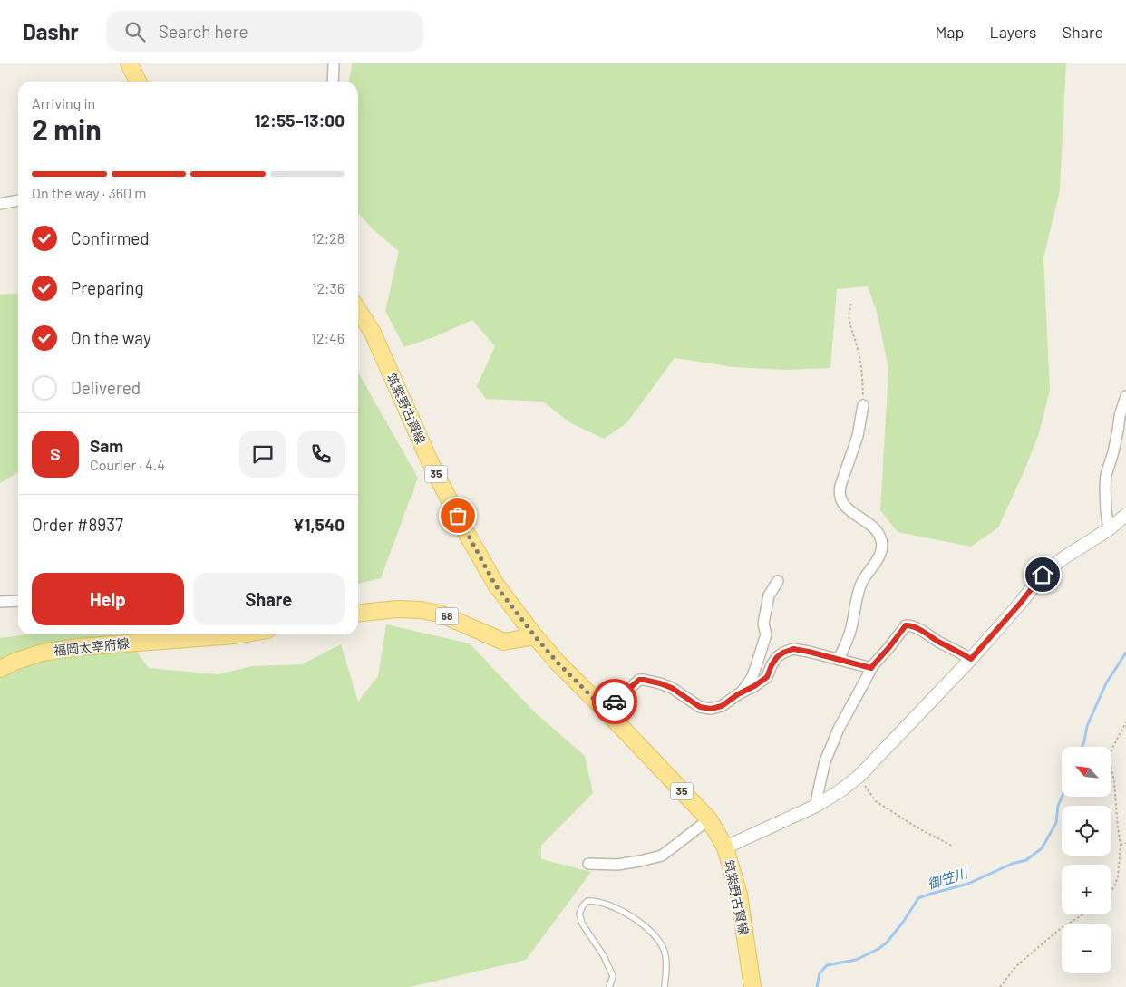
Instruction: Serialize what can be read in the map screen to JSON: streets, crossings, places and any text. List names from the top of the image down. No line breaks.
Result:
{"streets":{"main road":["筑紫野古賀線","35","68","福岡太宰府線"]},"crossings":[["筑紫野古賀線","68"]],"water":["御笠川"],"north":"top left","page":{"header":"Dashr","search":"Search here","nav":["Map","Layers","Share"],"heading":["2 min","Arriving in","12:55–13:00"],"panel":["Sam","Courier · 4.4","Order #8937","¥1,540"],"bar":"On the way · 360 m","list":[["Confirmed","12:28"],["Preparing","12:36"],["On the way","12:46"],"Delivered"],"round":"S","buttons":["Help","Share"],"map_buttons":["+","−"]}}
